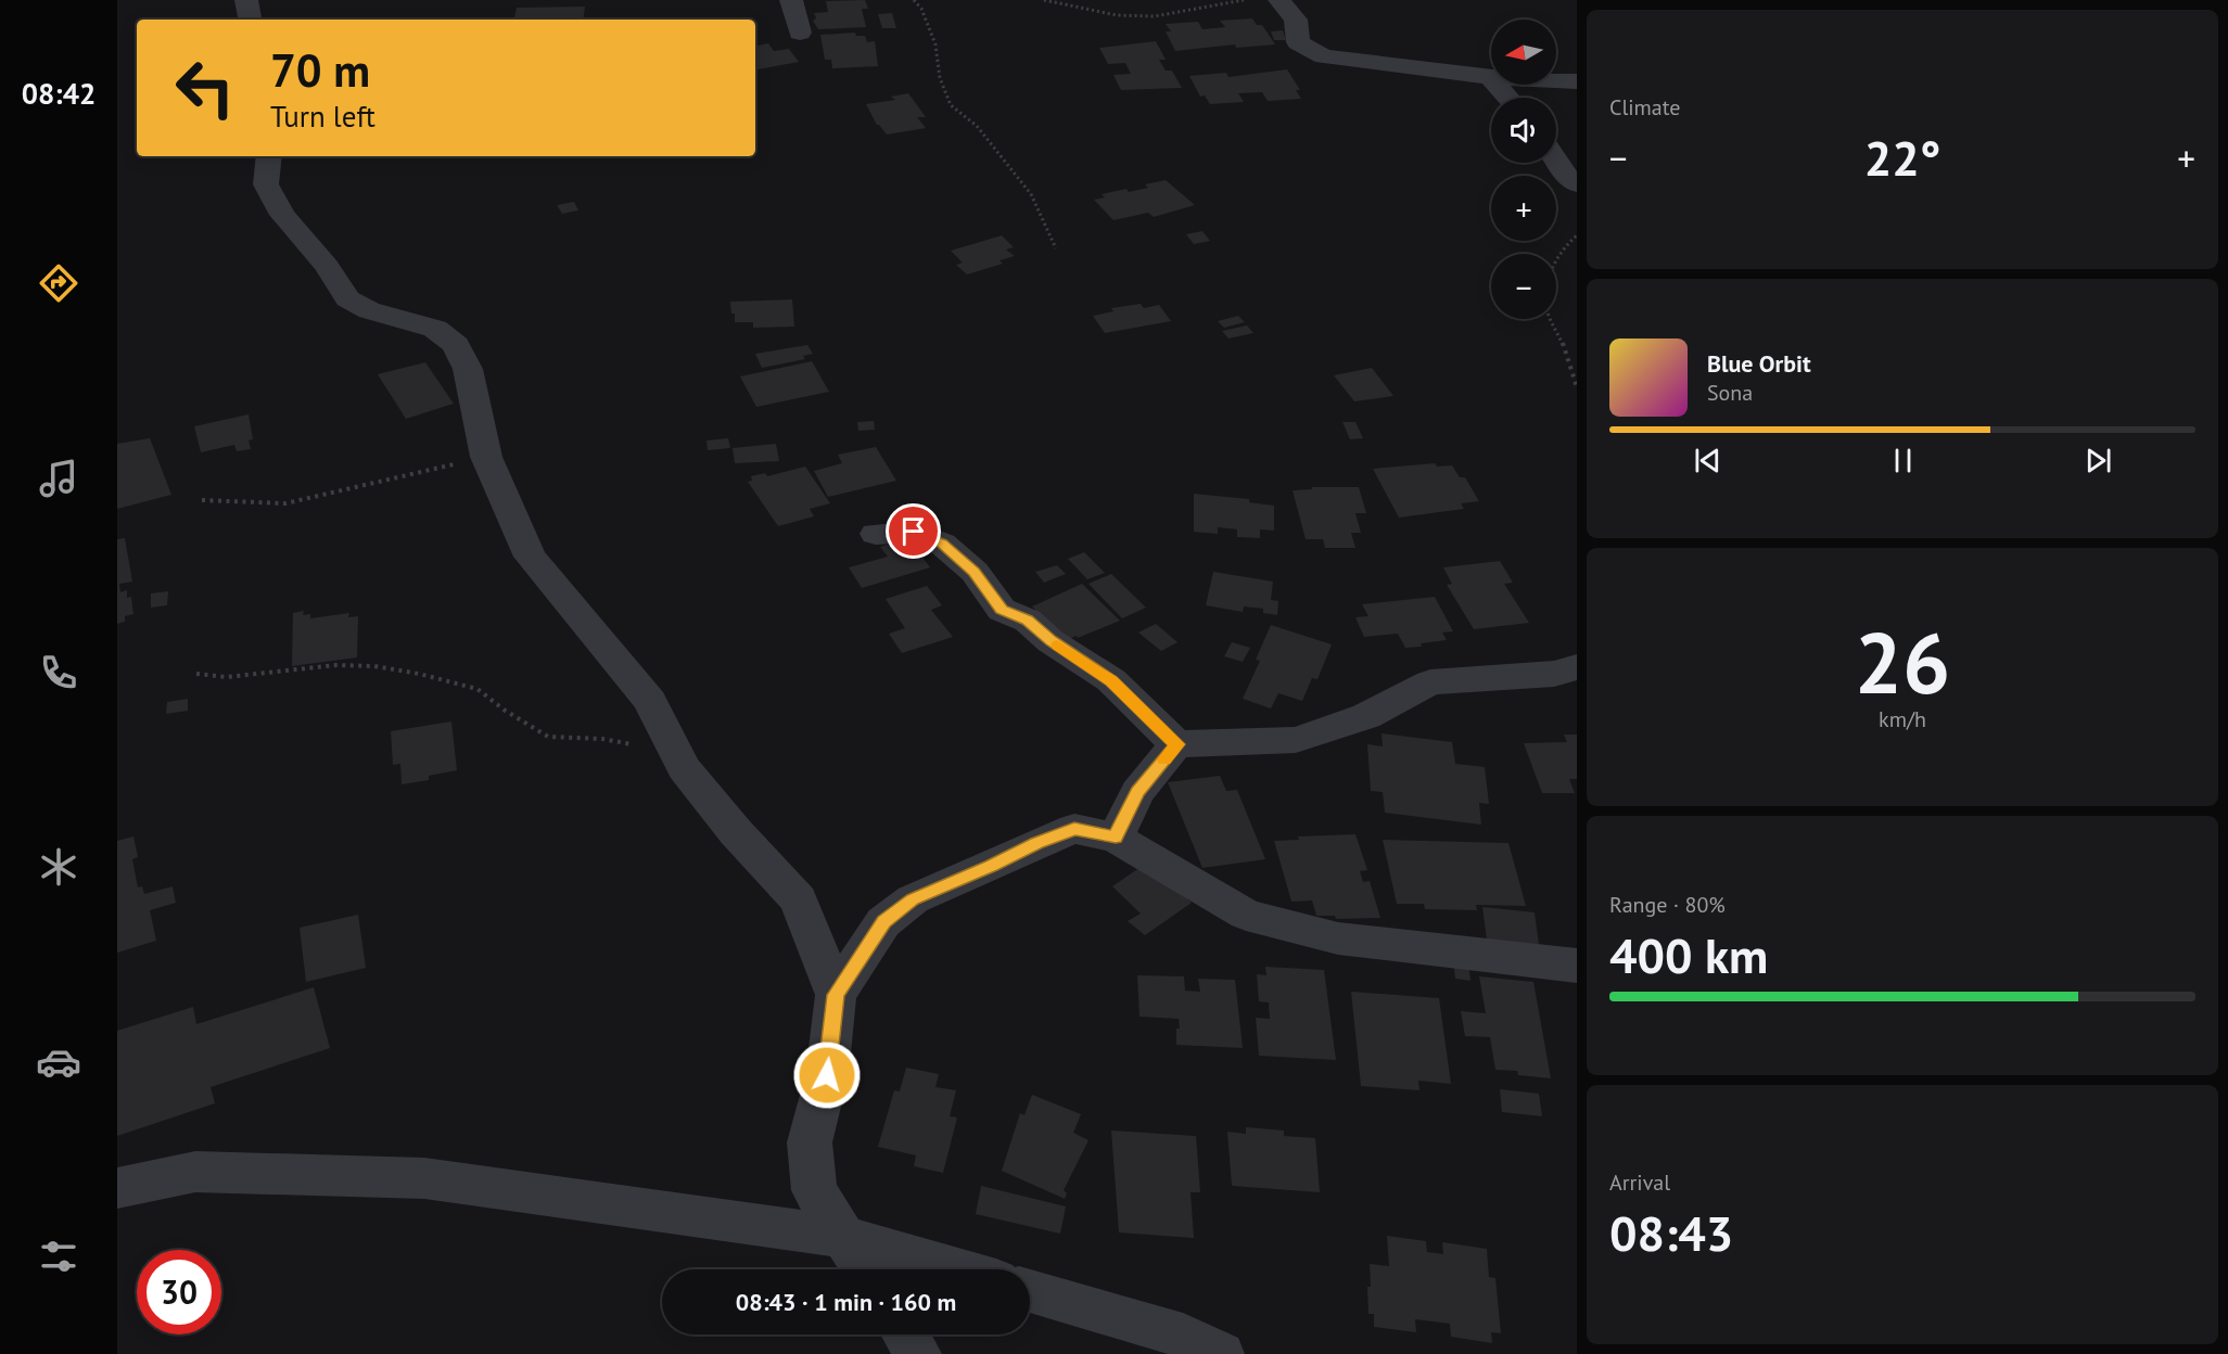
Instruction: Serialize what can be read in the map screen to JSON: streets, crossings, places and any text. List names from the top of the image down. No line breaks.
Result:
{"north":"left","page":{"tabs":"08:42","tile":["Climate",["26","km/h"],["Range · 80%","400 km"],["Arrival","08:43"]],"map_buttons":["+","−"],"turn":["70 m","Turn left"],"heat":["−","22°","+"],"song":["Blue Orbit","Sona"],"limit":"30","trip":"08:43 · 1 min · 160 m"}}
